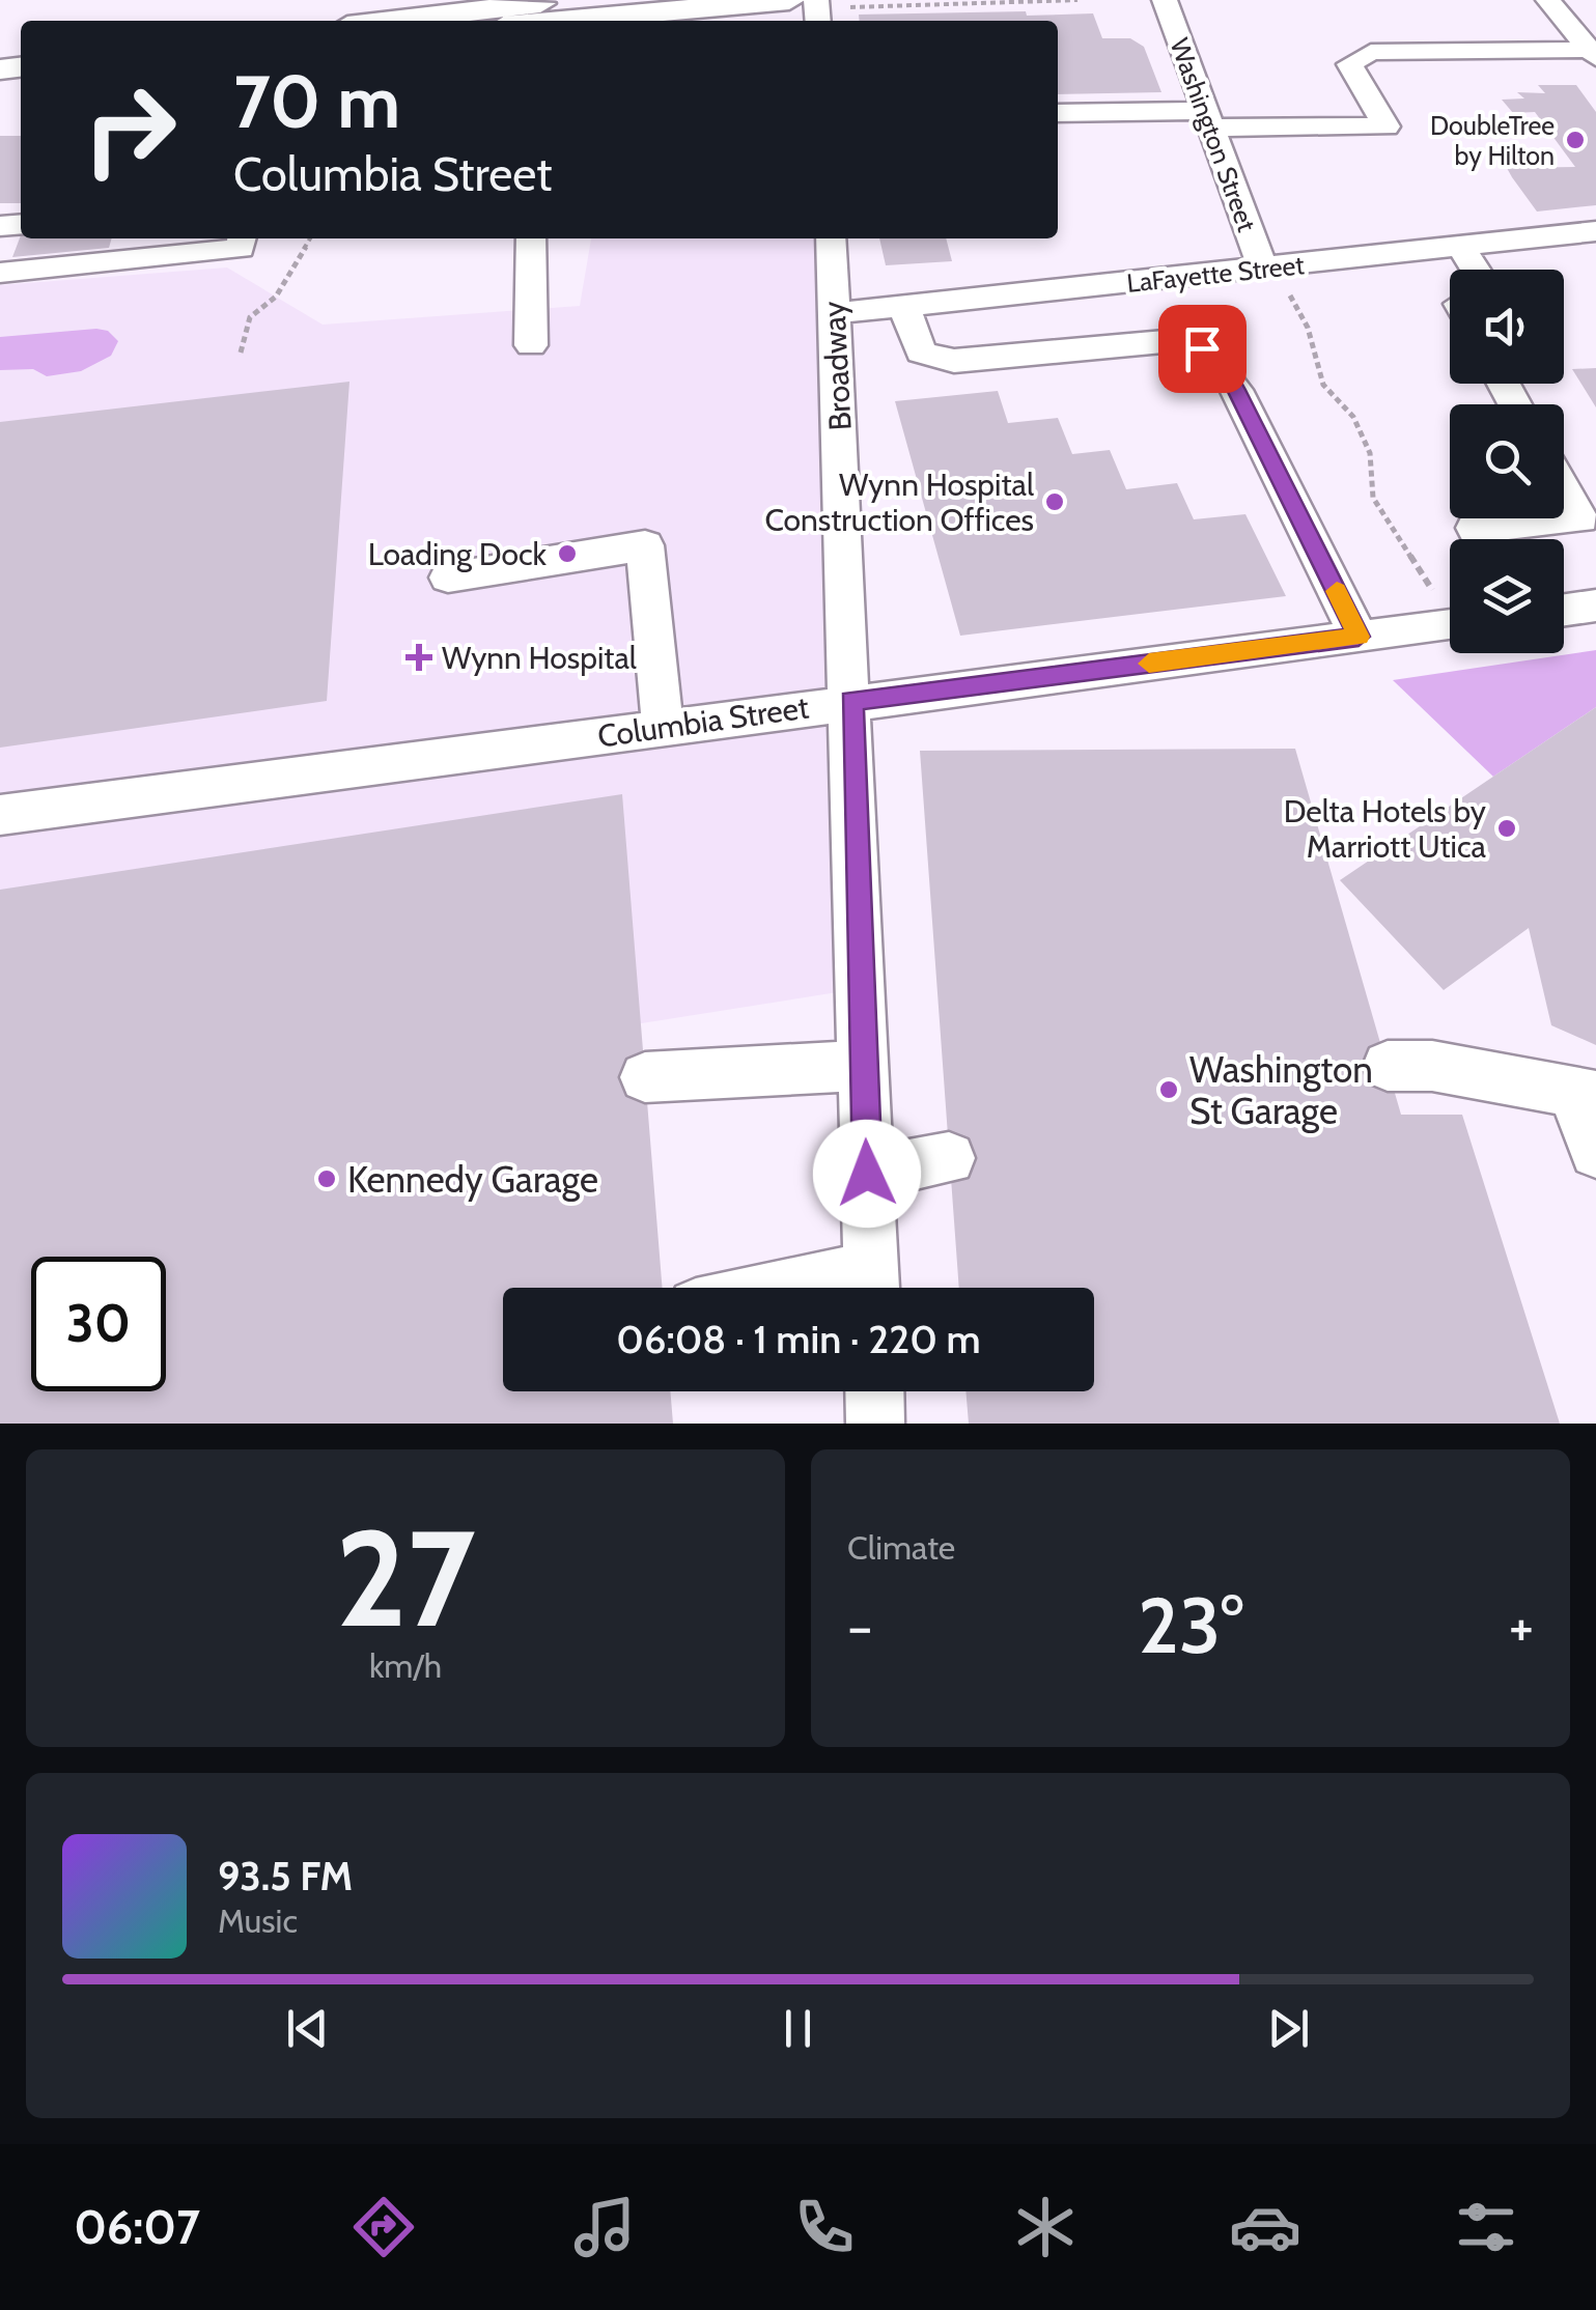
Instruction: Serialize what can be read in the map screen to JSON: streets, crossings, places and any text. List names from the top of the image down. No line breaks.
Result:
{"streets":{"street":["Washington Street","LaFayette Street","Broadway","Columbia Street"]},"crossings":[["Washington Street","LaFayette Street"],["LaFayette Street","Broadway"],["Broadway","Columbia Street"]],"places":{"other":["DoubleTree by Hilton","Wynn Hospital Construction Offices","Loading Dock","Delta Hotels by Marriott Utica","Washington St Garage","Kennedy Garage"],"health":["Wynn Hospital"]},"page":{"turn":["70 m","Columbia Street"],"limit":"30","trip":"06:08 · 1 min · 220 m","tile":[["27","km/h"],"Climate"],"heat":["−","23°","+"],"song":["93.5 FM","Music"],"tabs":"06:07"}}
